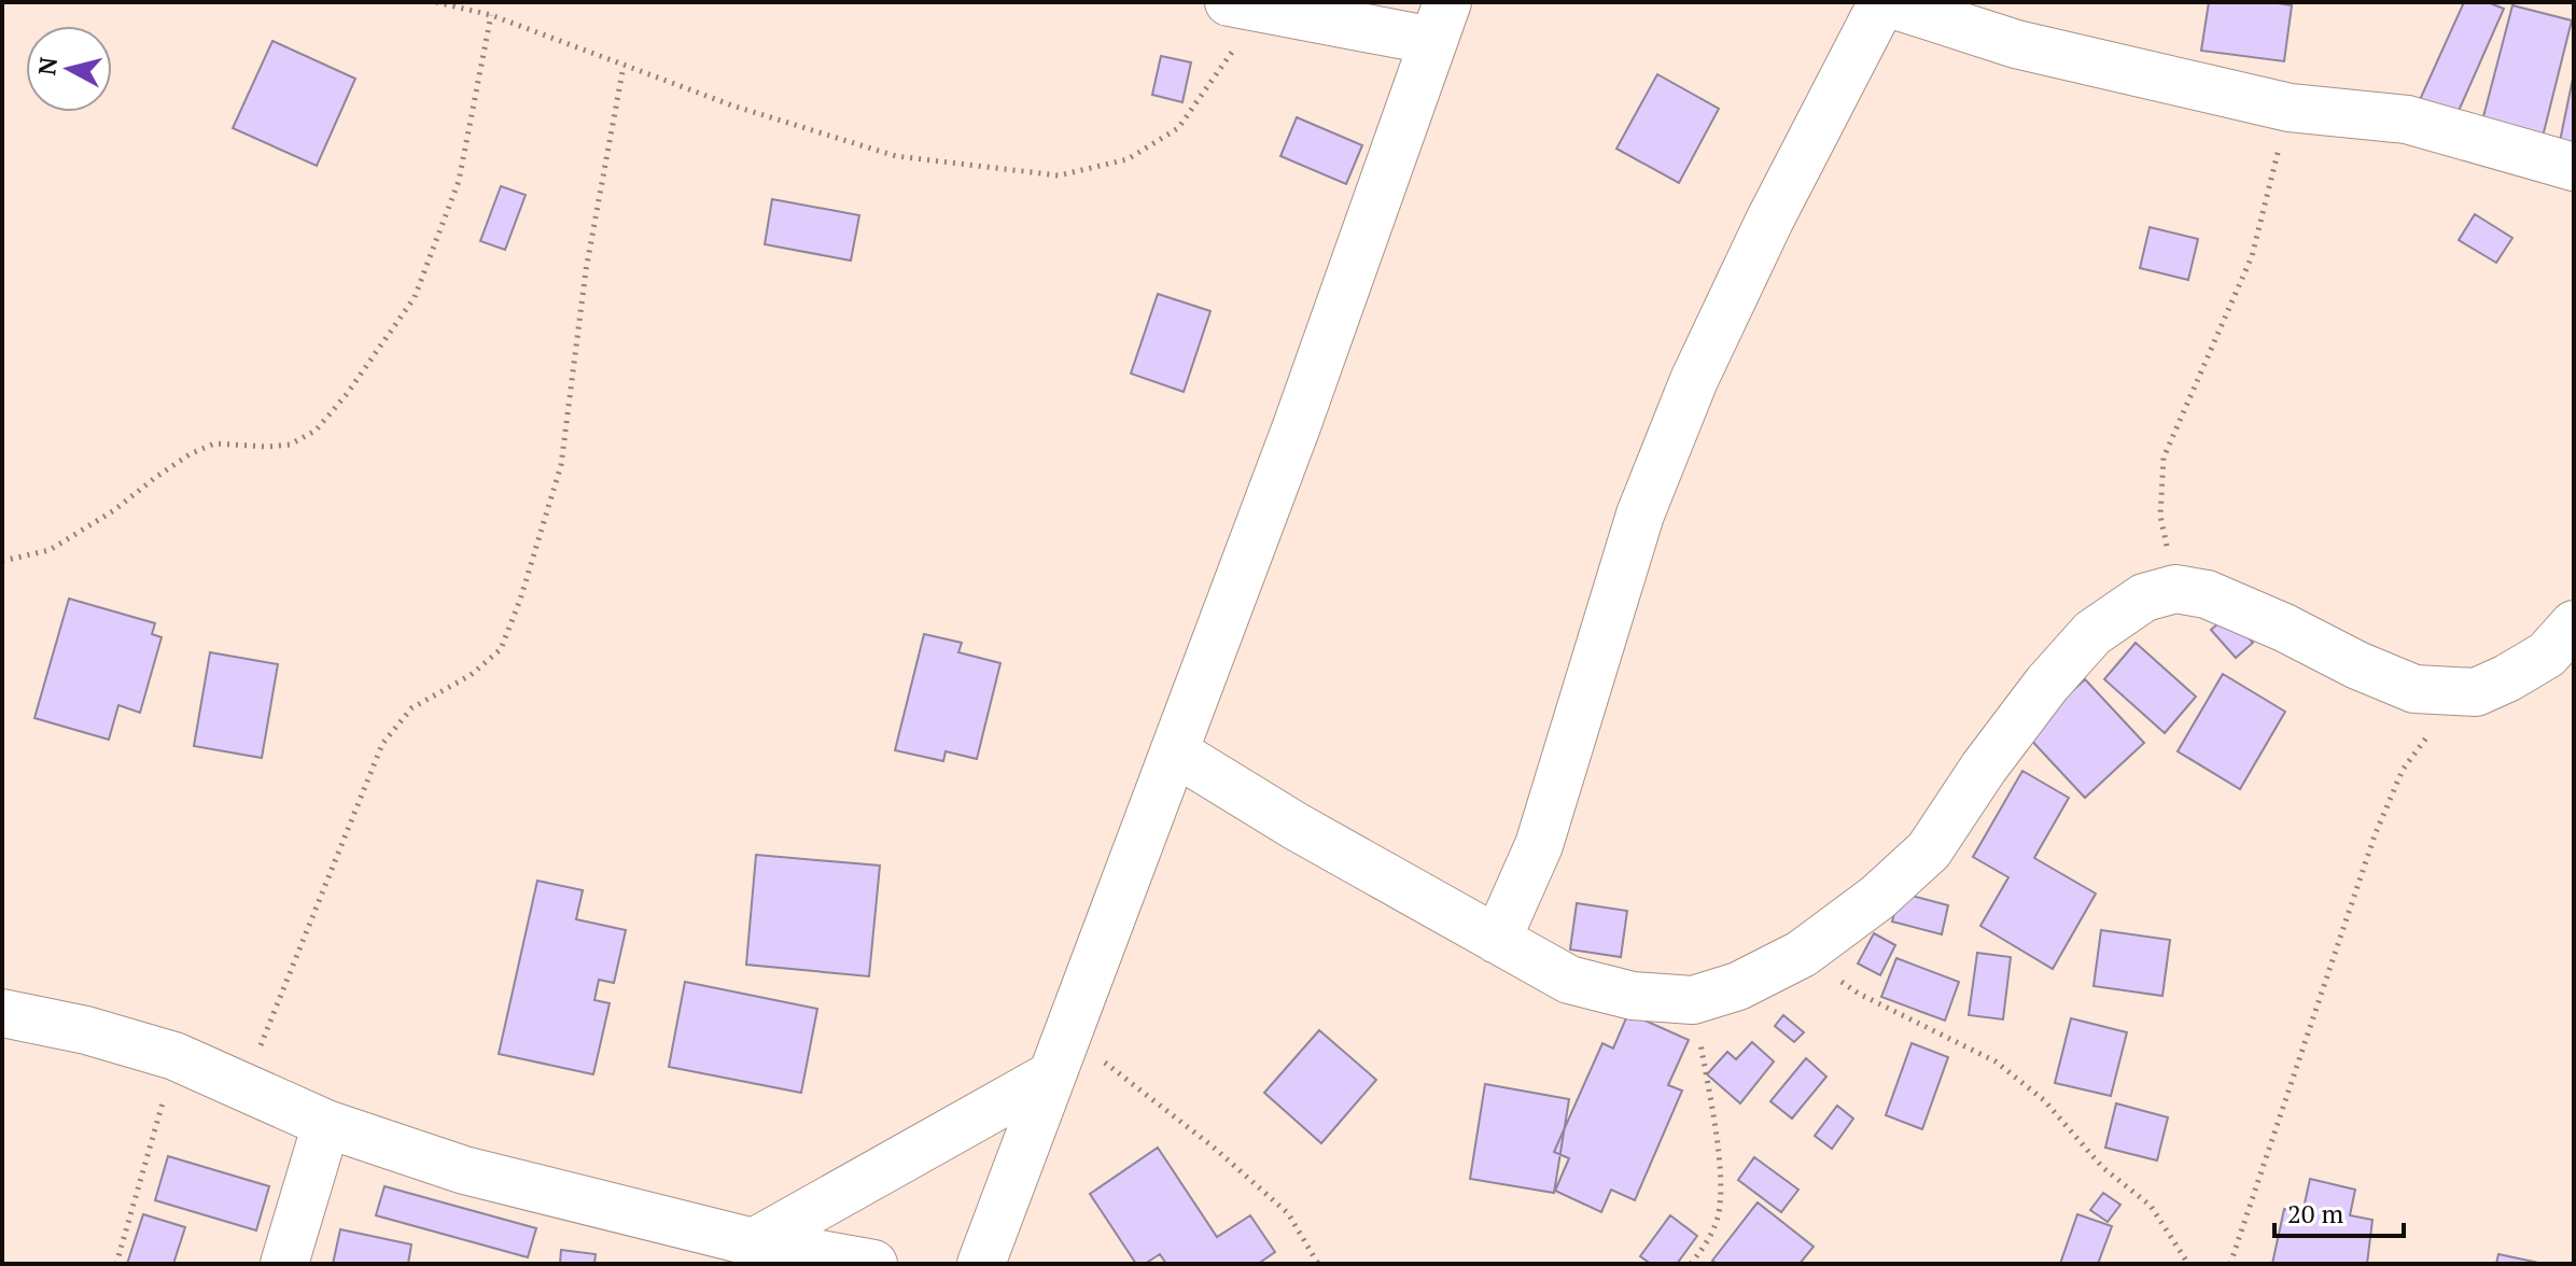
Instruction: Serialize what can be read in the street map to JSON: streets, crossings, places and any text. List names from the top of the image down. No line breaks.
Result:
{"scale_bar":"20 m","north":"left"}
